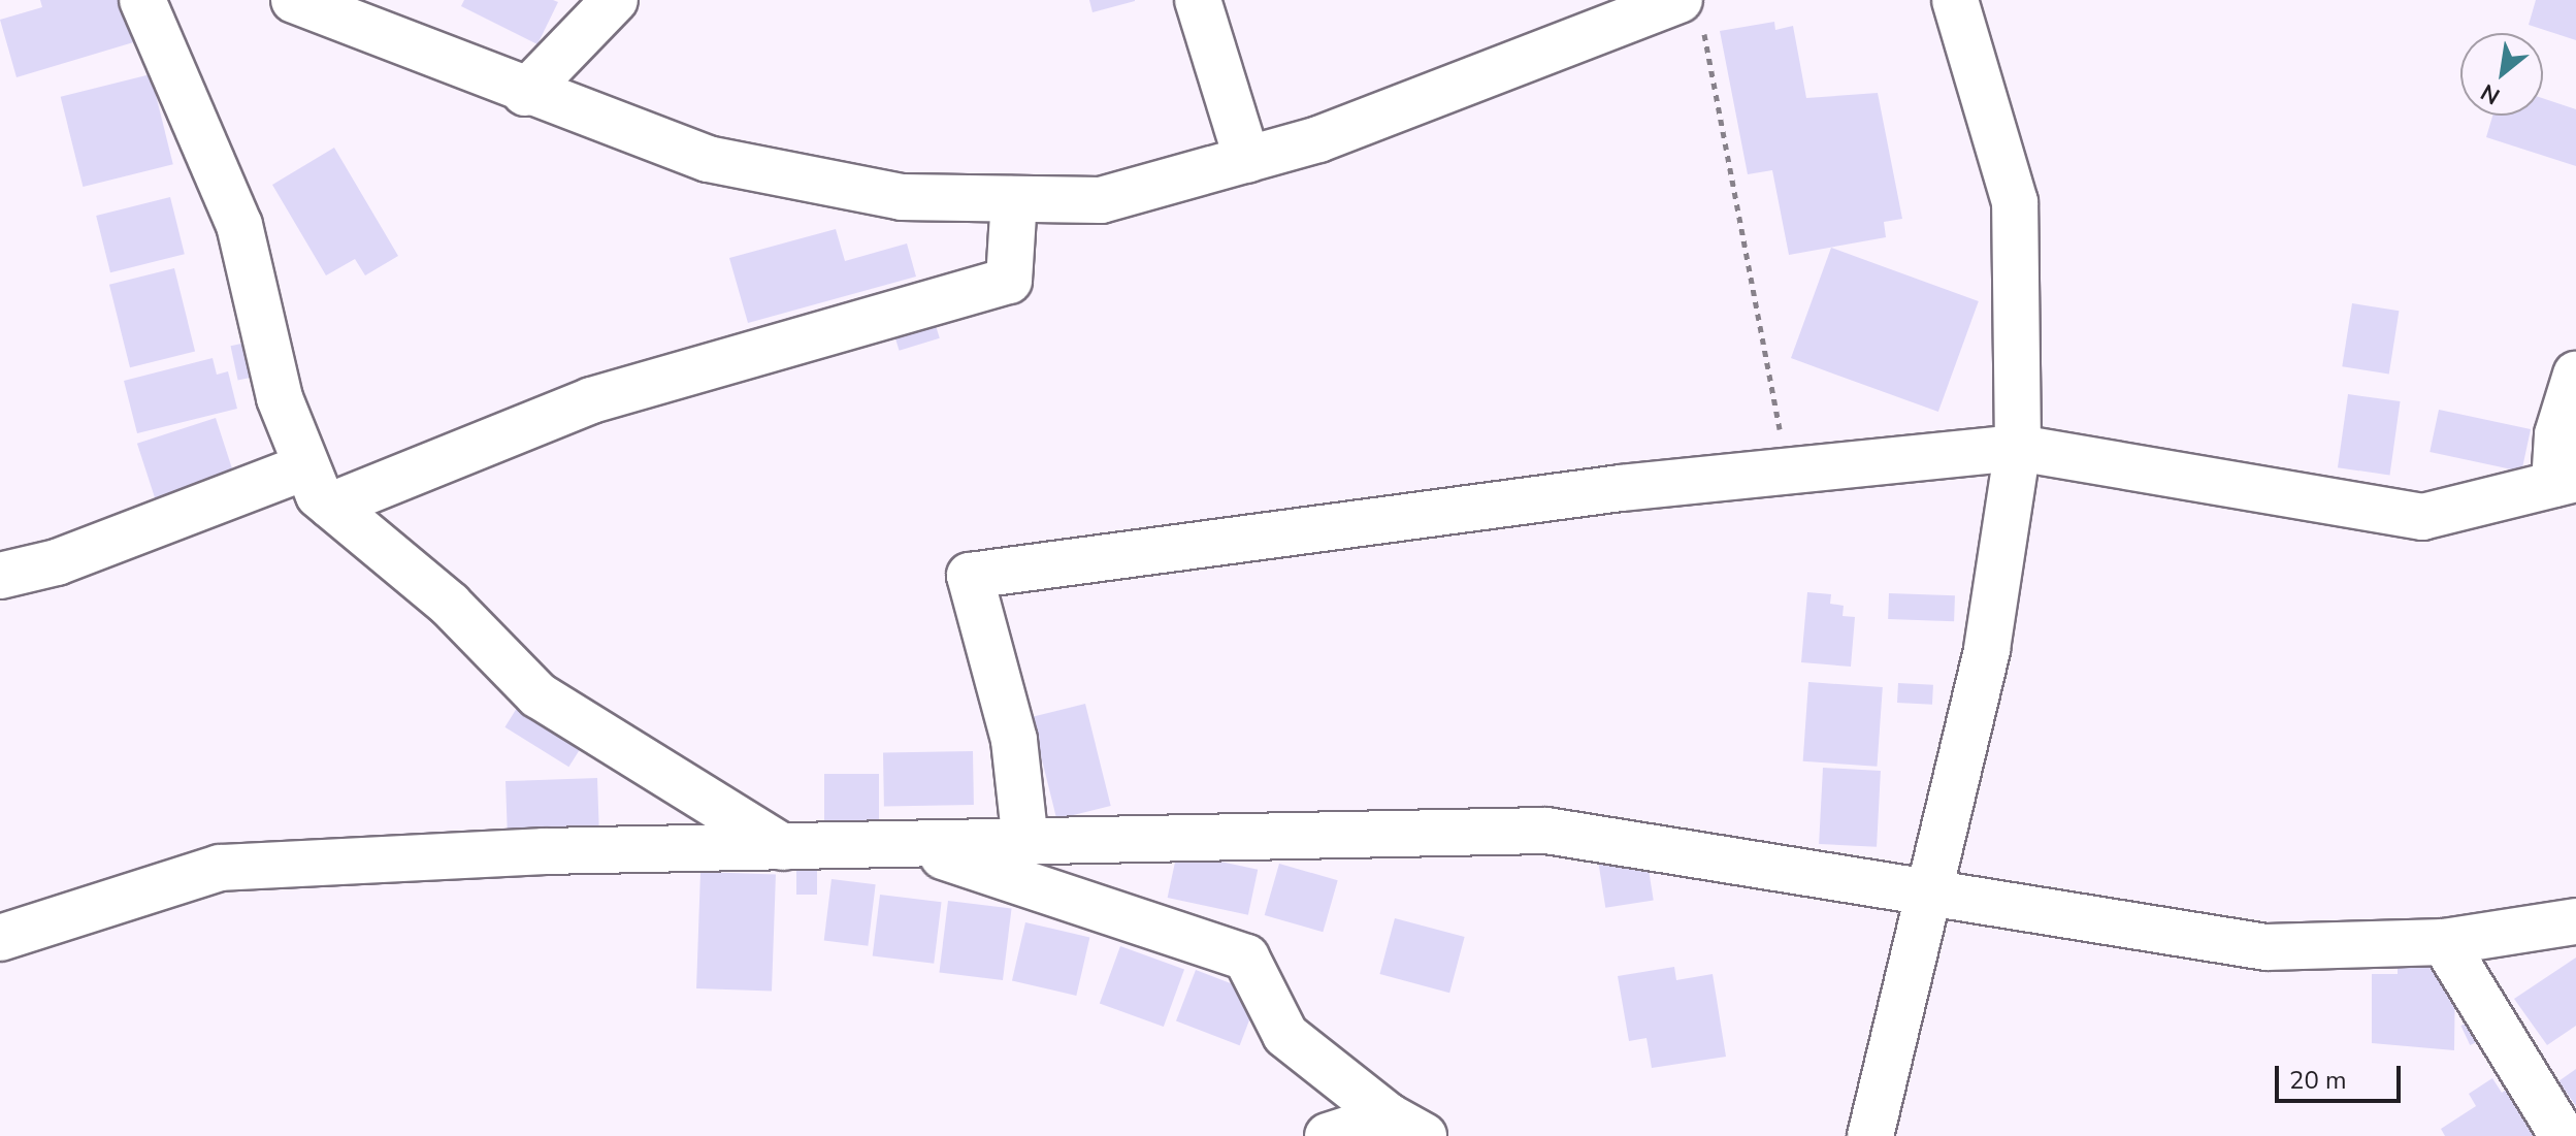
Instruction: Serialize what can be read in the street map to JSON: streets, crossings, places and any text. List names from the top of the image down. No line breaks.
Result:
{"scale_bar":"20 m","north":"bottom left"}
